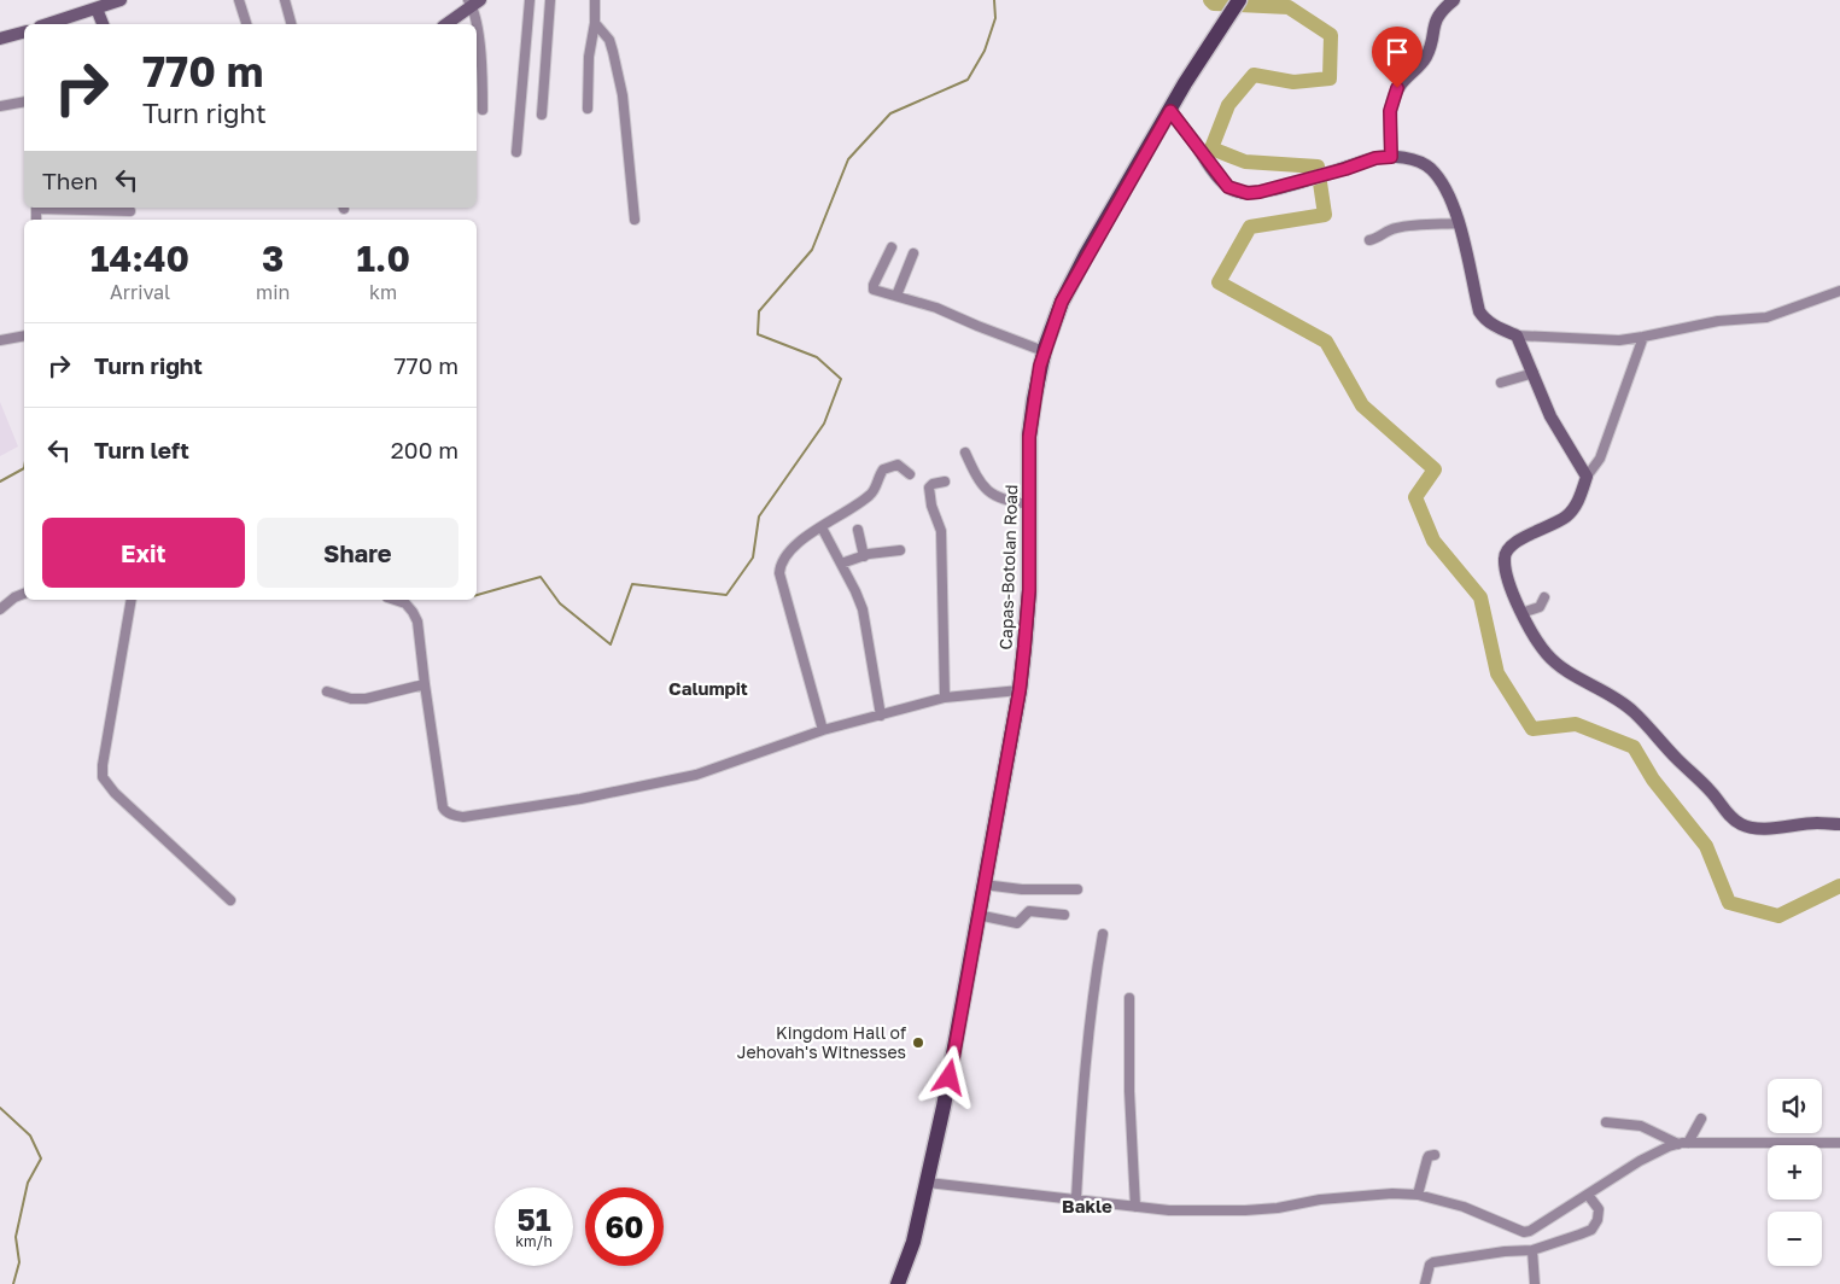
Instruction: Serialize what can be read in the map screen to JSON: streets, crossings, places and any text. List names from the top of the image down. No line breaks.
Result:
{"streets":{"main road":["Capas-Botolan Road"]},"districts":["Calumpit","Bakle"],"places":["Kingdom Hall of Jehovah's Witnesses"],"page":{"turn":["770 m","Turn right"],"then":"Then","eta":["14:40","Arrival","3","min","1.0","km"],"list":[{"name":"Turn right","value":"770 m"},{"name":"Turn left","value":"200 m"}],"buttons":["Exit","Share"],"map_buttons":["+","−"],"speed":"51 km/h","limit":"60"}}
